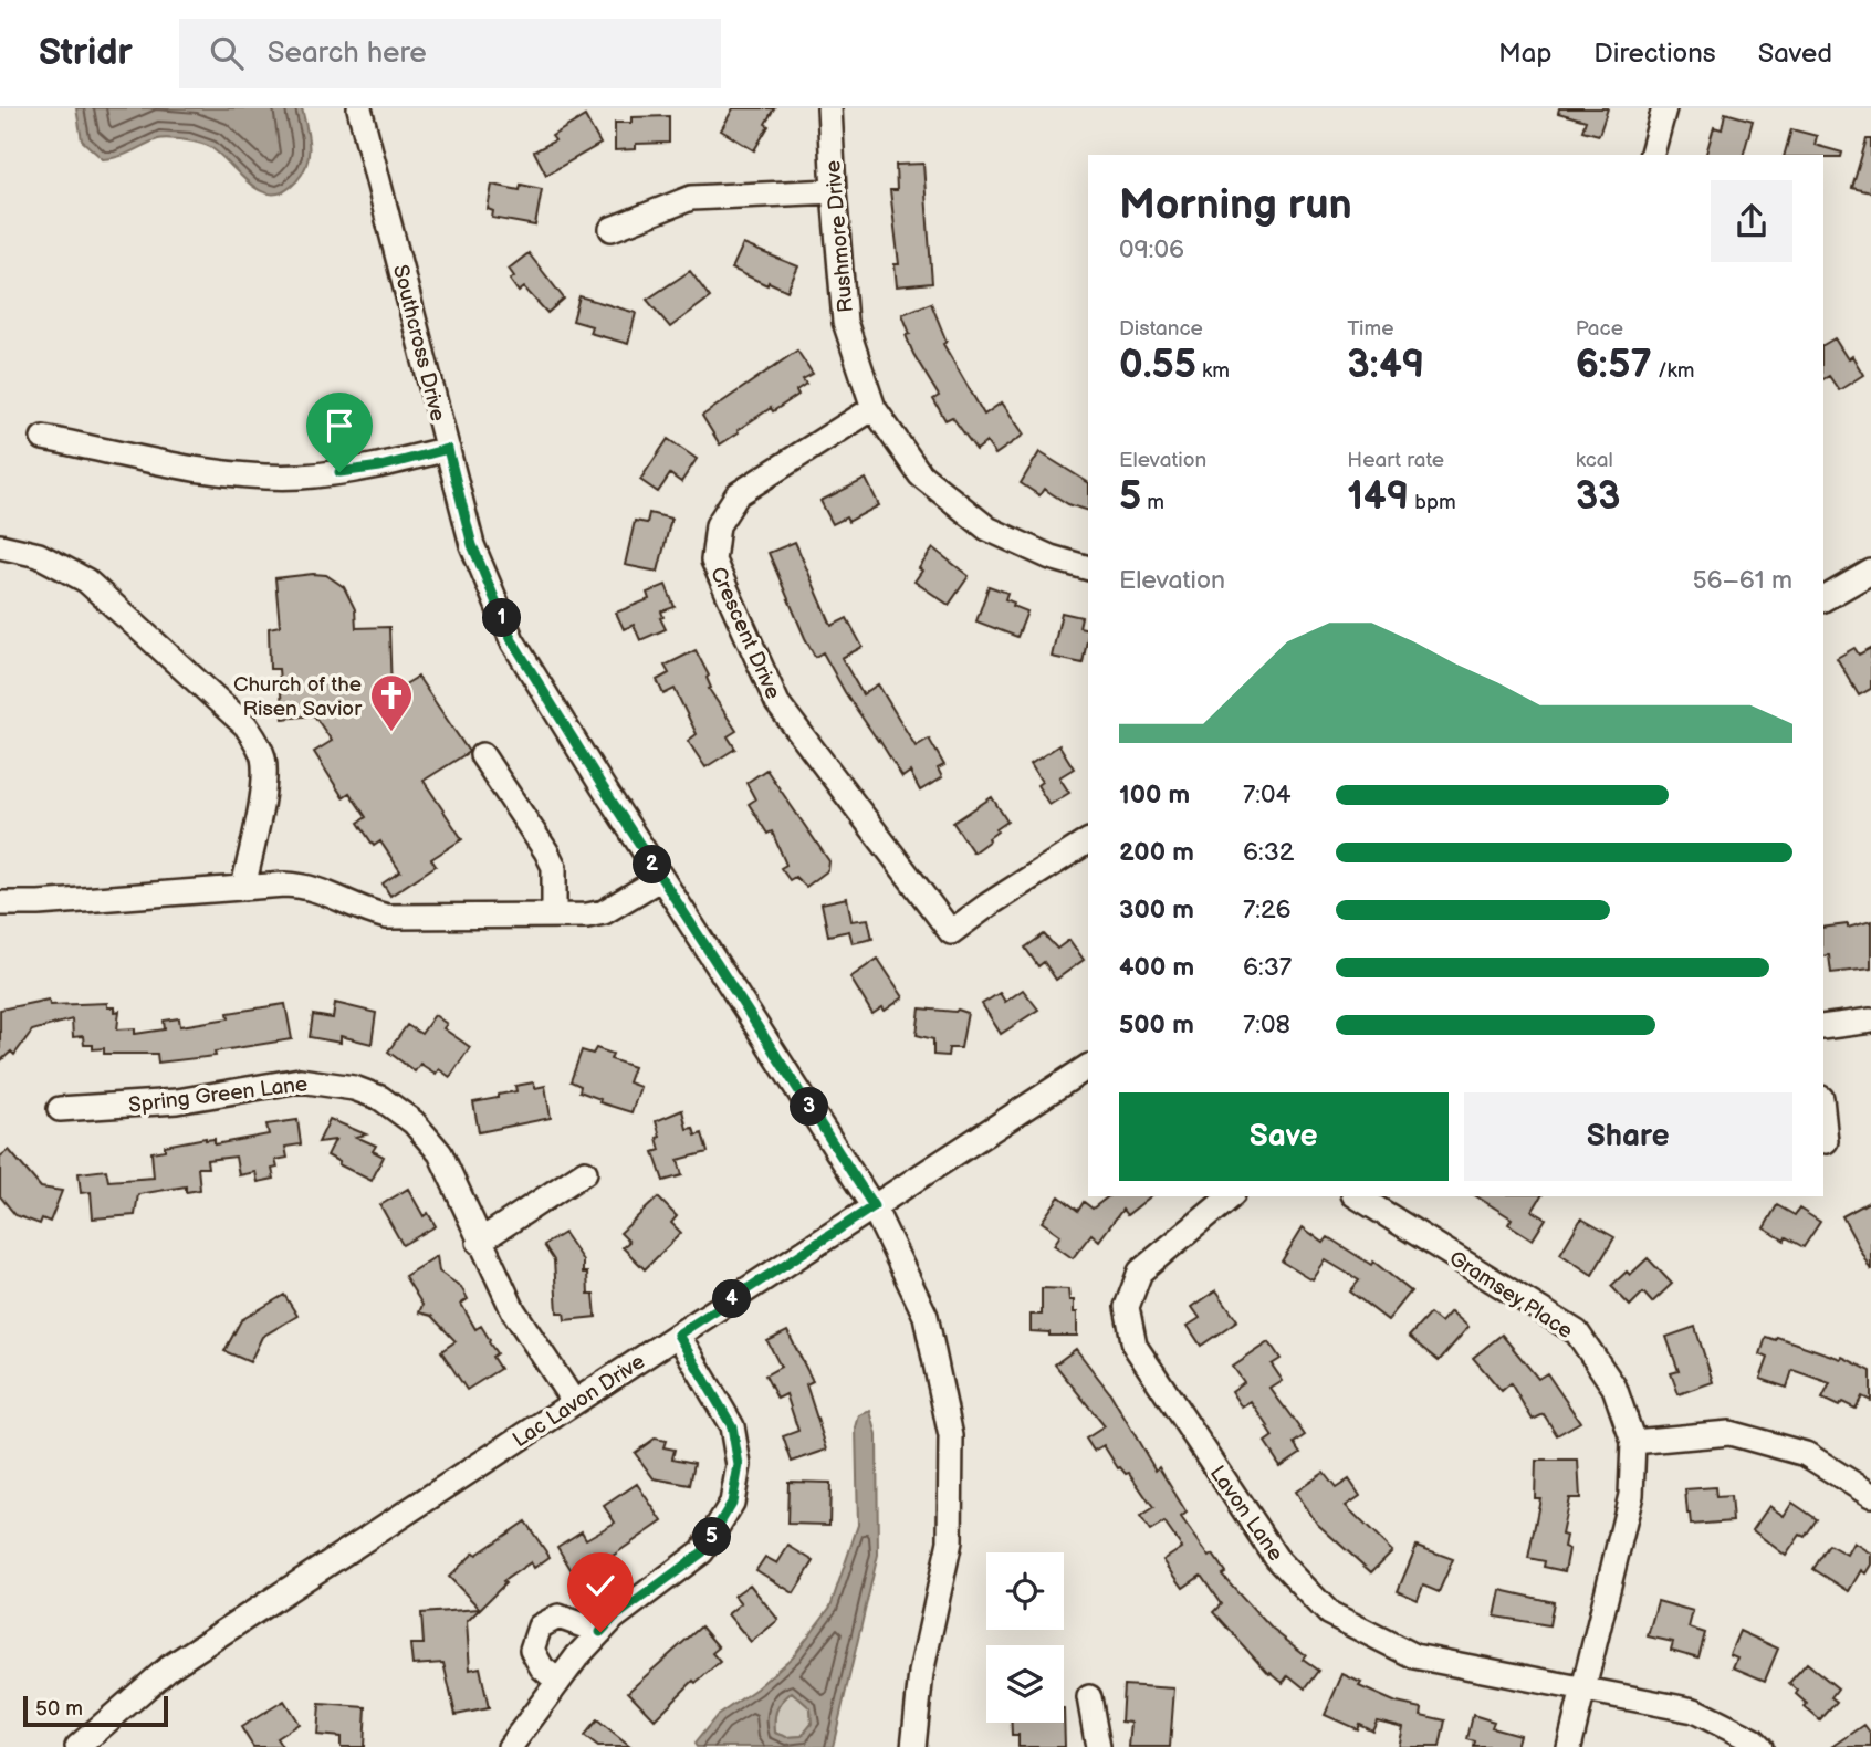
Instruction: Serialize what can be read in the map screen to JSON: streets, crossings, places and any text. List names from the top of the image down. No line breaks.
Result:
{"streets":{"street":["Rushmore Drive","Southcross Drive","Crescent Drive","Spring Green Lane","Gramsey Place","Lac Lavon Drive","Lavon Lane"]},"crossings":[["Rushmore Drive","Crescent Drive"],["Southcross Drive","Lac Lavon Drive"],["Spring Green Lane","Lac Lavon Drive"],["Gramsey Place","Lavon Lane"]],"places":{"church":["Church of the Risen Savior"]},"scale_bar":"50 m","page":{"header":"Stridr","search":"Search here","nav":["Map","Directions","Saved"],"heading":["Morning run","09:06"],"stats":[["Distance","0.55 km"],["Time","3:49"],["Pace","6:57 /km"],["Elevation","5 m"],["Heart rate","149 bpm"],["kcal","33"]],"chart":["Elevation","56–61 m"],"pins":["1","2","3","4","5"],"list":[{"name":"100 m","note":"7:04"},{"name":"200 m","note":"6:32"},{"name":"300 m","note":"7:26"},{"name":"400 m","note":"6:37"},{"name":"500 m","note":"7:08"}],"buttons":["Save","Share"],"scale":"50 m"}}
